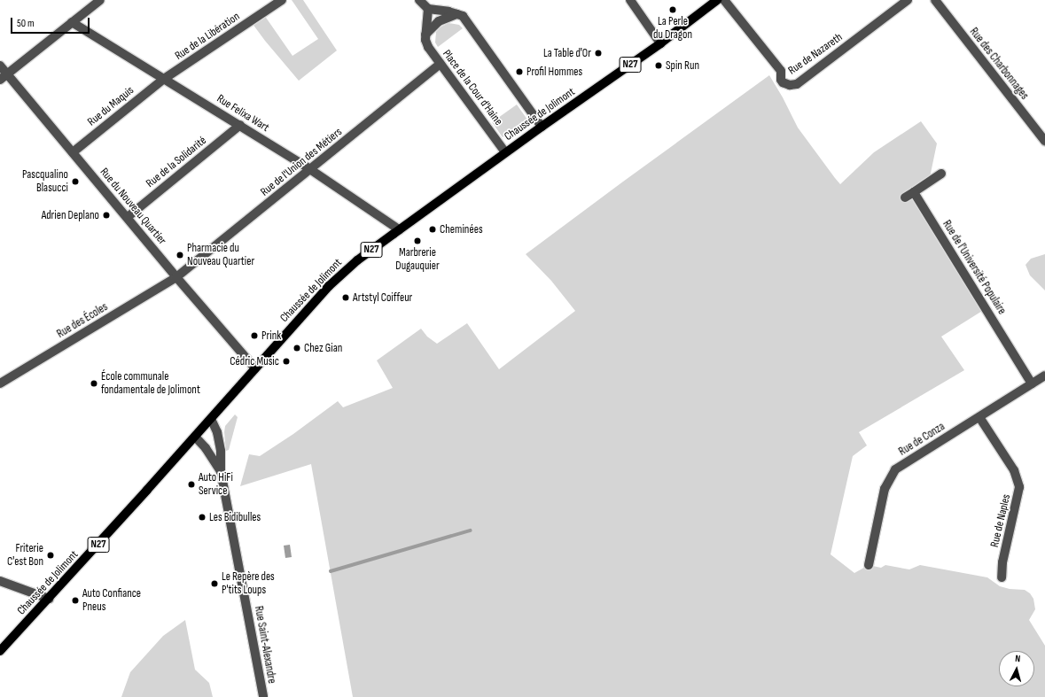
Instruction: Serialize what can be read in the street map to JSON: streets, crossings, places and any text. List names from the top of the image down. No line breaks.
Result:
{"streets":{"main road":["N27","Chaussée de Jolimont"],"street":["Rue de la Libération","Rue de Nazareth","Rue des Charbonnages","Place de la Cour d'Haine","Rue du Maquis","Rue Felixa Wart","Rue de la Solidarité","Rue de l'Union des Métiers","Rue du Nouveau Quartier","Rue de l'Université Populaire","Rue des Écoles","Rue de Conza","Rue de Naples","Rue Saint-Alexandre"]},"crossings":[["Rue de la Libération","Rue du Maquis"],["Rue de la Libération","Rue Felixa Wart"],["Place de la Cour d'Haine","Chaussée de Jolimont"],["Place de la Cour d'Haine","Rue de l'Union des Métiers"],["Rue du Maquis","Rue Felixa Wart"],["Rue du Maquis","Rue du Nouveau Quartier"],["Rue Felixa Wart","Chaussée de Jolimont"],["Rue Felixa Wart","Rue de la Solidarité"],["Rue Felixa Wart","Rue de l'Union des Métiers"],["Chaussée de Jolimont","Rue du Nouveau Quartier"],["Chaussée de Jolimont","Rue Saint-Alexandre"],["Rue de la Solidarité","Rue du Nouveau Quartier"],["Rue de l'Union des Métiers","Rue du Nouveau Quartier"],["Rue de l'Union des Métiers","Rue des Écoles"],["Rue du Nouveau Quartier","Rue des Écoles"],["Rue de l'Université Populaire","Rue de Conza"],["Rue de Conza","Rue de Naples"]],"places":["La Perle du Dragon","La Table d'Or","Spin Run","Profil Hommes","Pascqualino Blasucci","Adrien Deplano","Cheminées","Marbrerie Dugauquier","Pharmacie du Nouveau Quartier","Artstyl Coiffeur","Prink","Chez Gian","Cédric Music","École communale fondamentale de Jolimont","Auto HiFi Service","Les Bidibulles","Friterie C'est Bon","Le Repère des P'tits Loups","Auto Confiance Pneus"],"scale_bar":"50 m","north":"top"}
